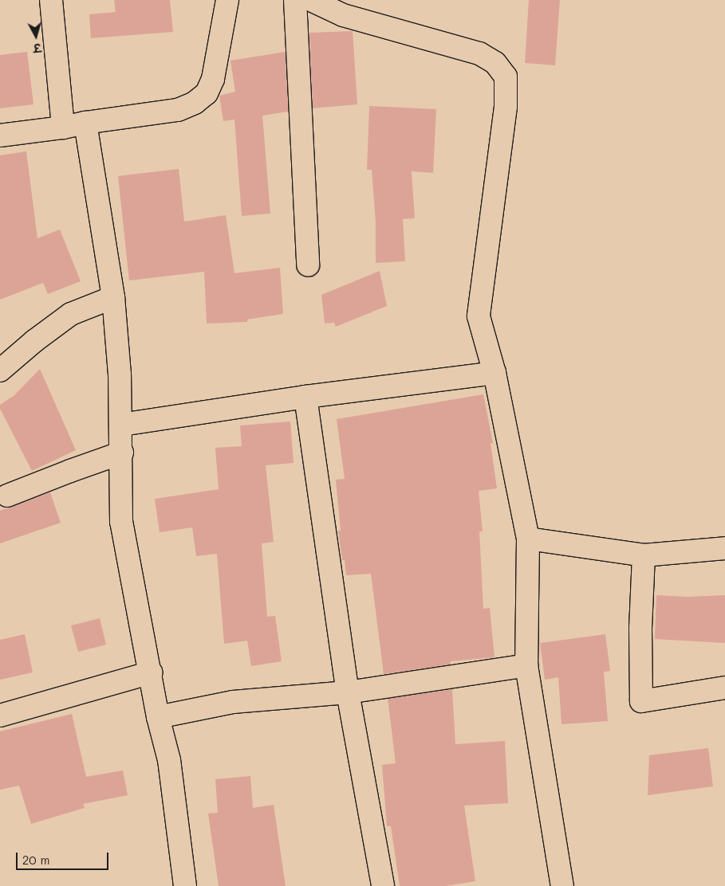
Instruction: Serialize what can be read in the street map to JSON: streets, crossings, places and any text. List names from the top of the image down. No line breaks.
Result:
{"scale_bar":"20 m","north":"bottom"}
